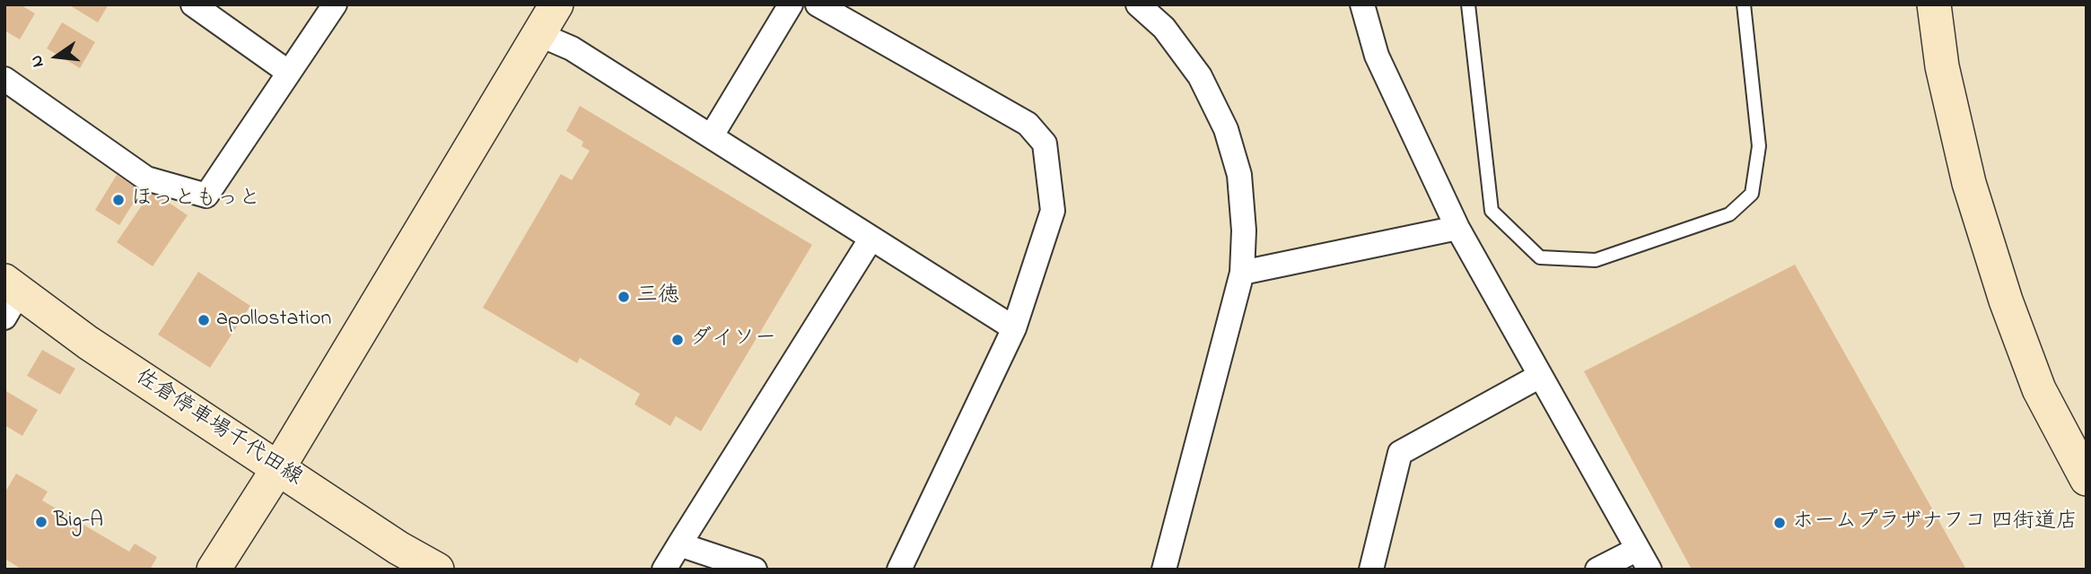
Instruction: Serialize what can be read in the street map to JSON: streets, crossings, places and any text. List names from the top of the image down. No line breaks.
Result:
{"streets":{"street":["佐倉停車場千代田線"]},"places":["ほっともっと","三徳","apollostation","ダイソー","Big-A","ホームプラザナフコ 四街道店"],"north":"left"}
